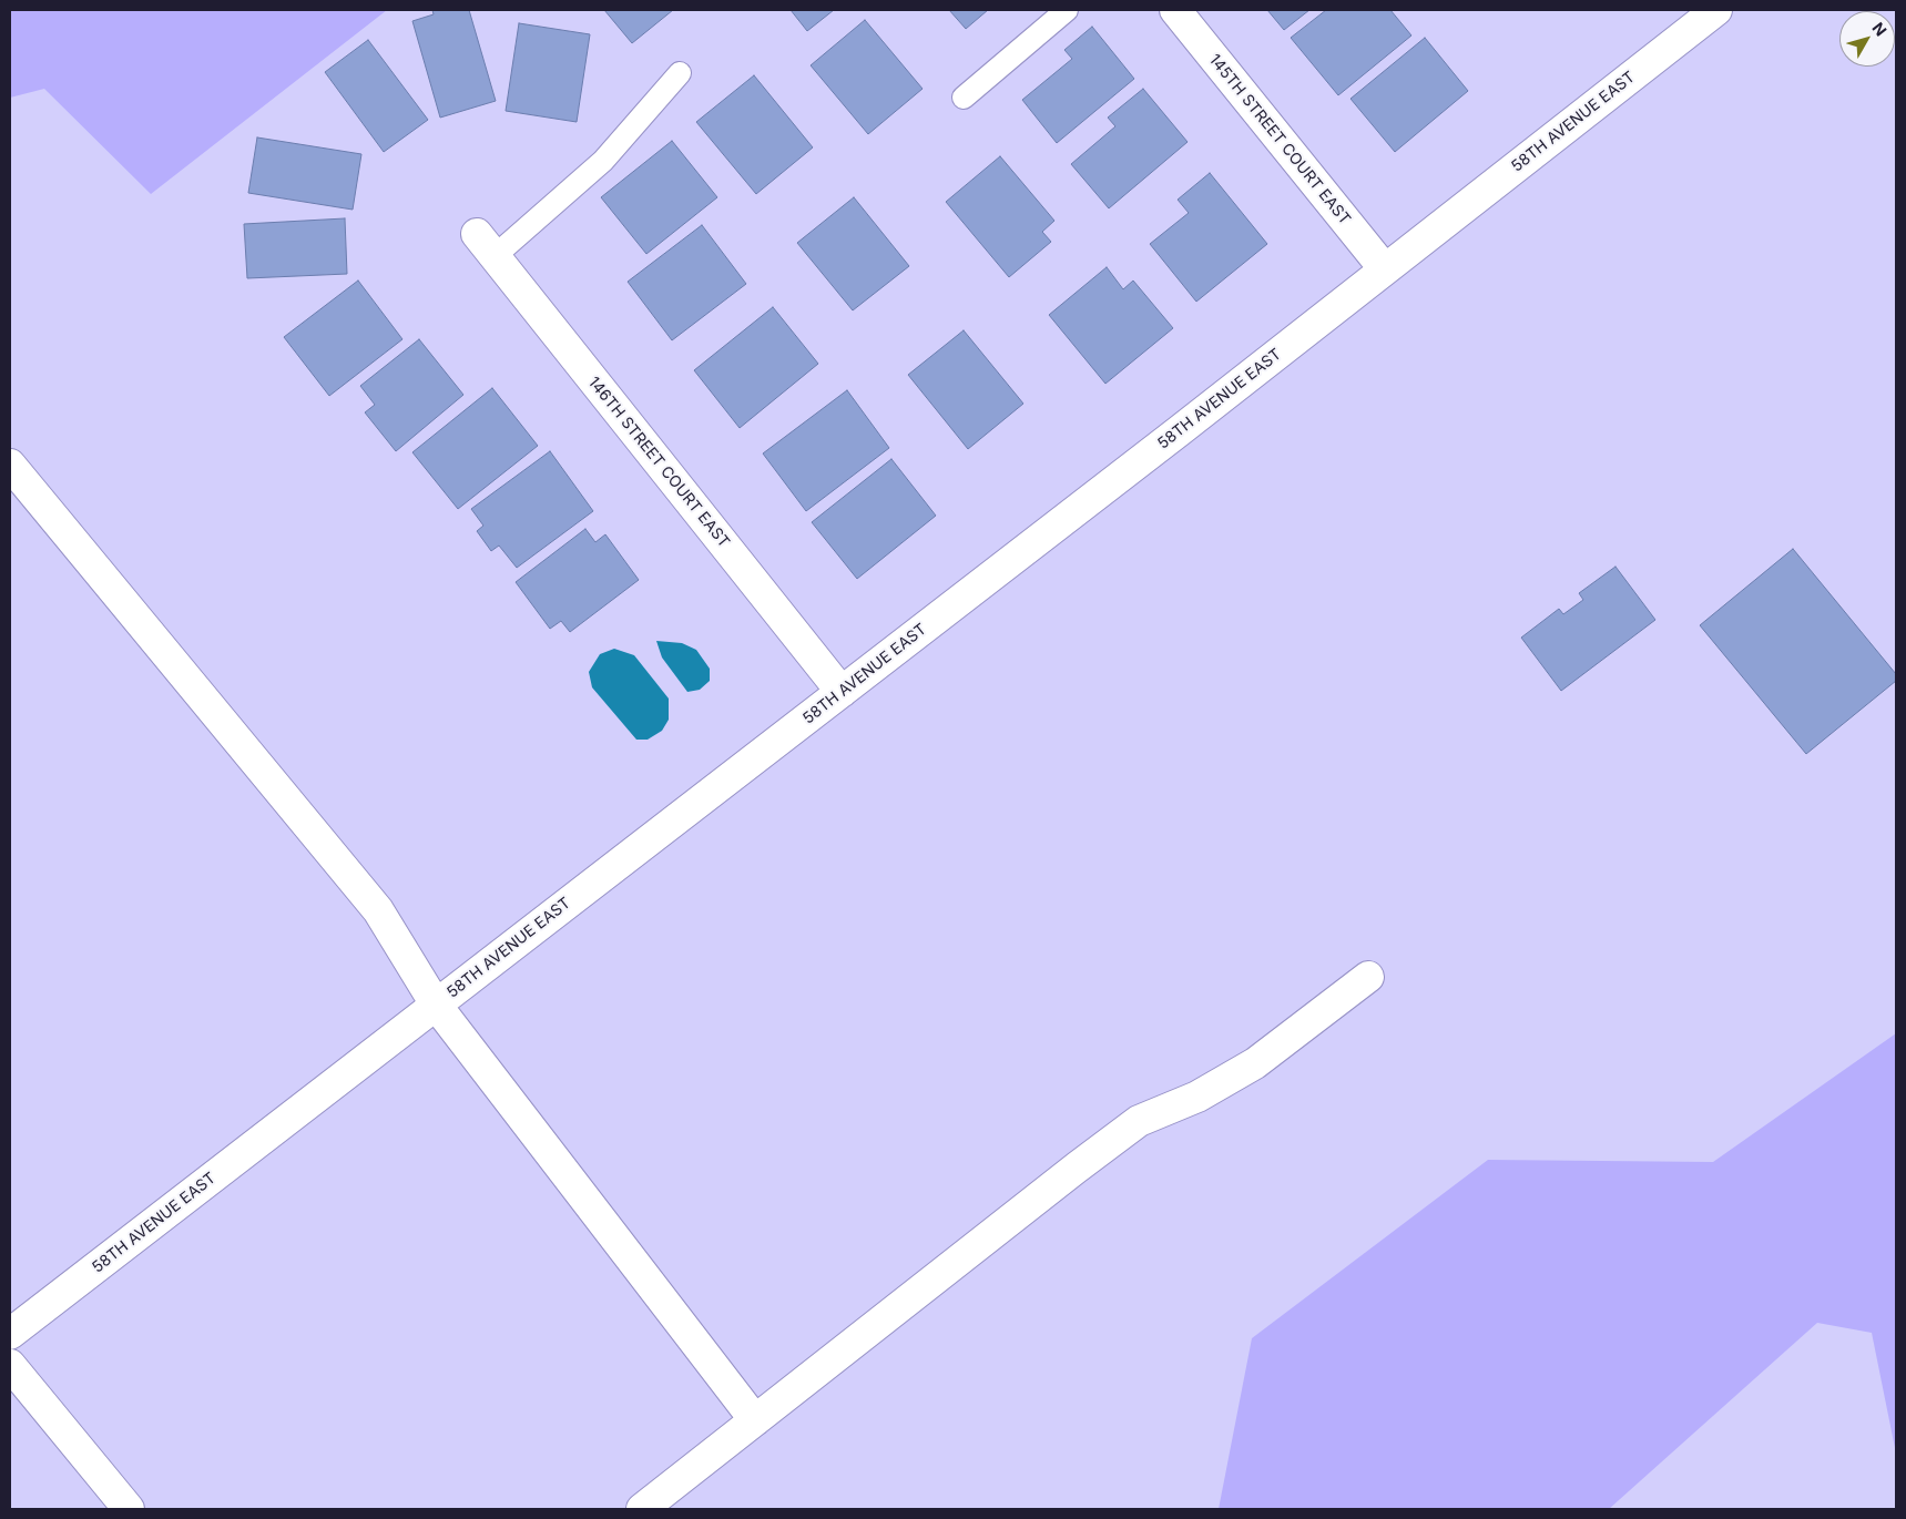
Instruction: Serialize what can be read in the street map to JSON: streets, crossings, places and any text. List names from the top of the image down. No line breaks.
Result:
{"streets":{"street":["58TH AVENUE EAST","145TH STREET COURT EAST","146TH STREET COURT EAST"]},"crossings":[["58TH AVENUE EAST","145TH STREET COURT EAST"],["58TH AVENUE EAST","146TH STREET COURT EAST"]],"north":"top right"}
